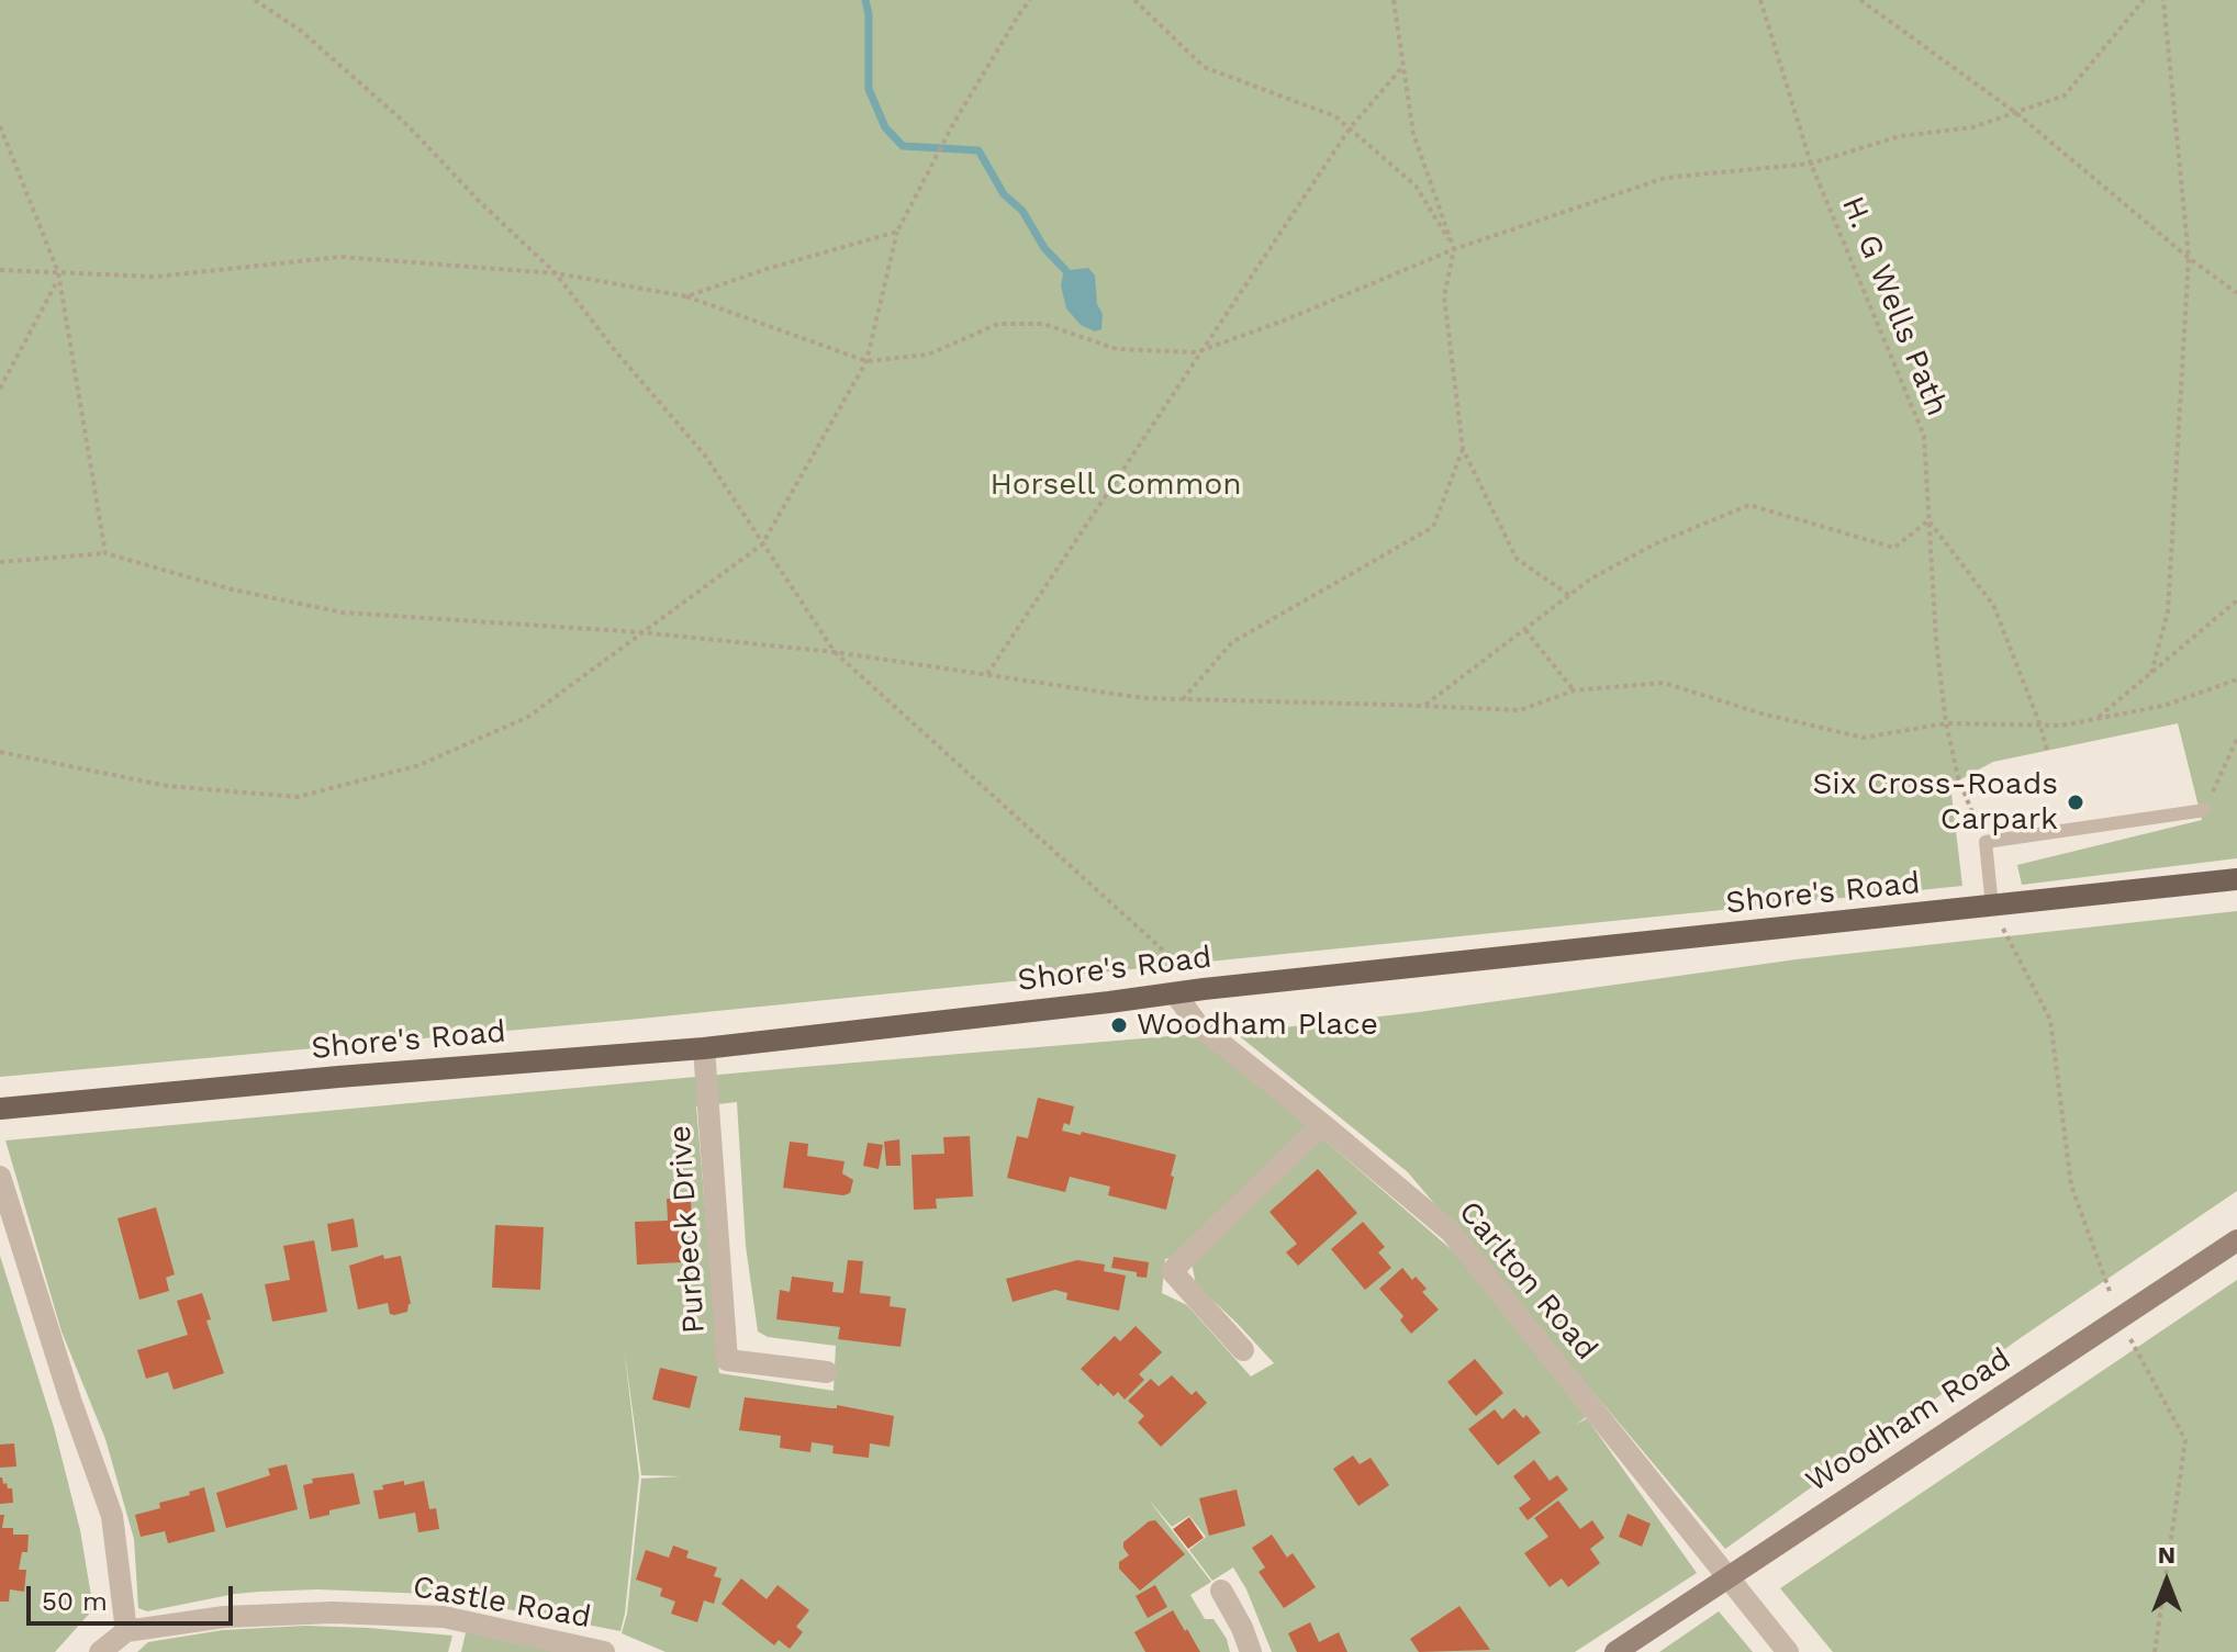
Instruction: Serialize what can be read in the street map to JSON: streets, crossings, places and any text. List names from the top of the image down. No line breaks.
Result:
{"streets":{"main road":["Shore's Road"],"street":["Purbeck Drive","Carlton Road","Woodham Road","Castle Road"],"path":["H. G Wells Path"]},"crossings":[["Shore's Road","Purbeck Drive"],["Shore's Road","Carlton Road"],["Carlton Road","Woodham Road"]],"parks":["Horsell Common"],"places":["Six Cross-Roads Carpark","Woodham Place"],"scale_bar":"50 m","north":"top"}
